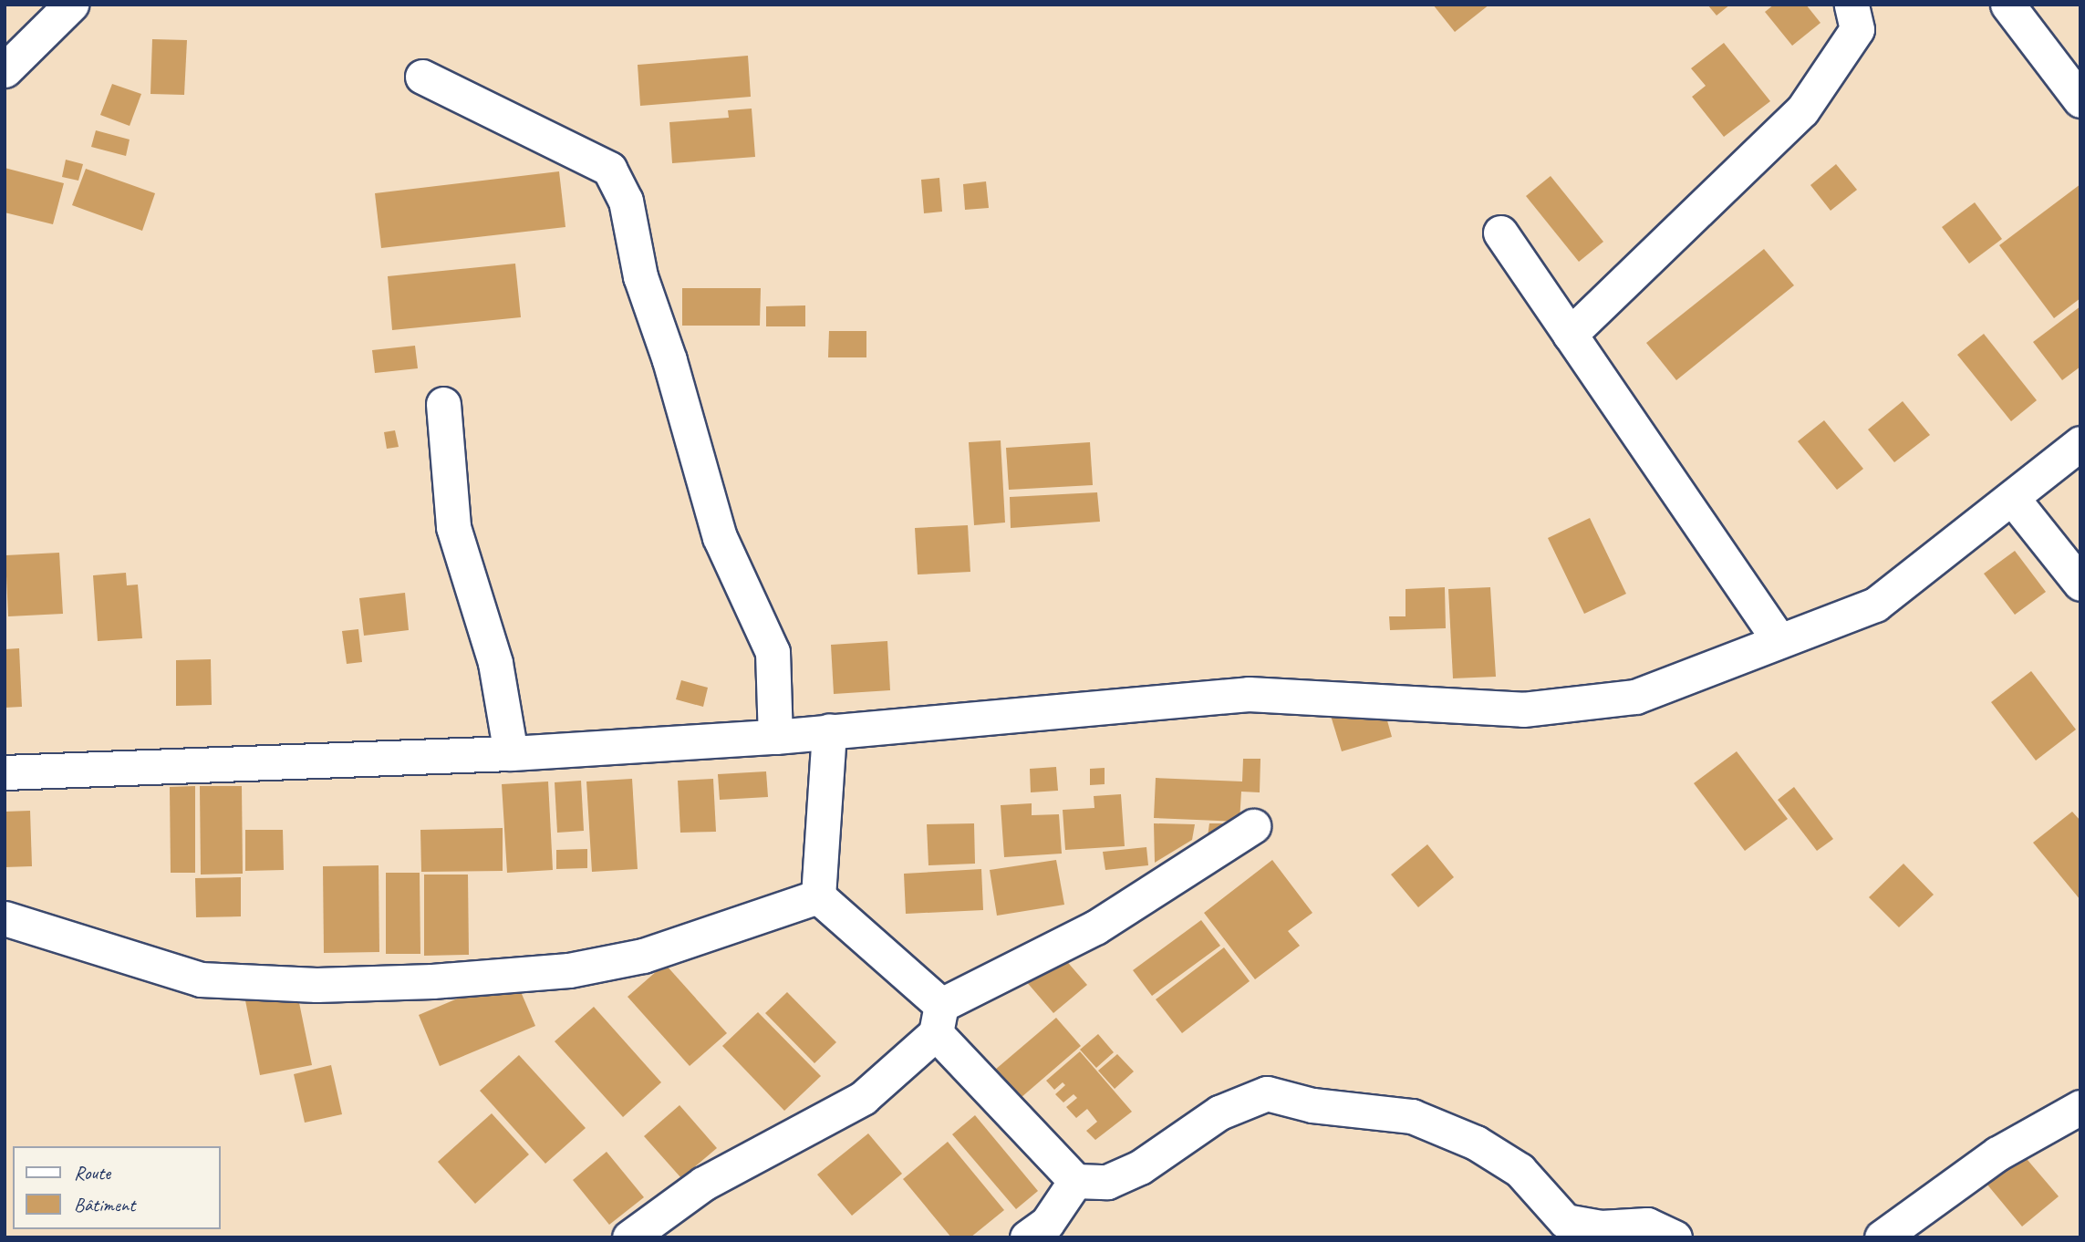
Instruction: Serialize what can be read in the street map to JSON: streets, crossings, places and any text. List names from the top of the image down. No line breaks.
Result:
{"legend":["Route","Bâtiment"]}
